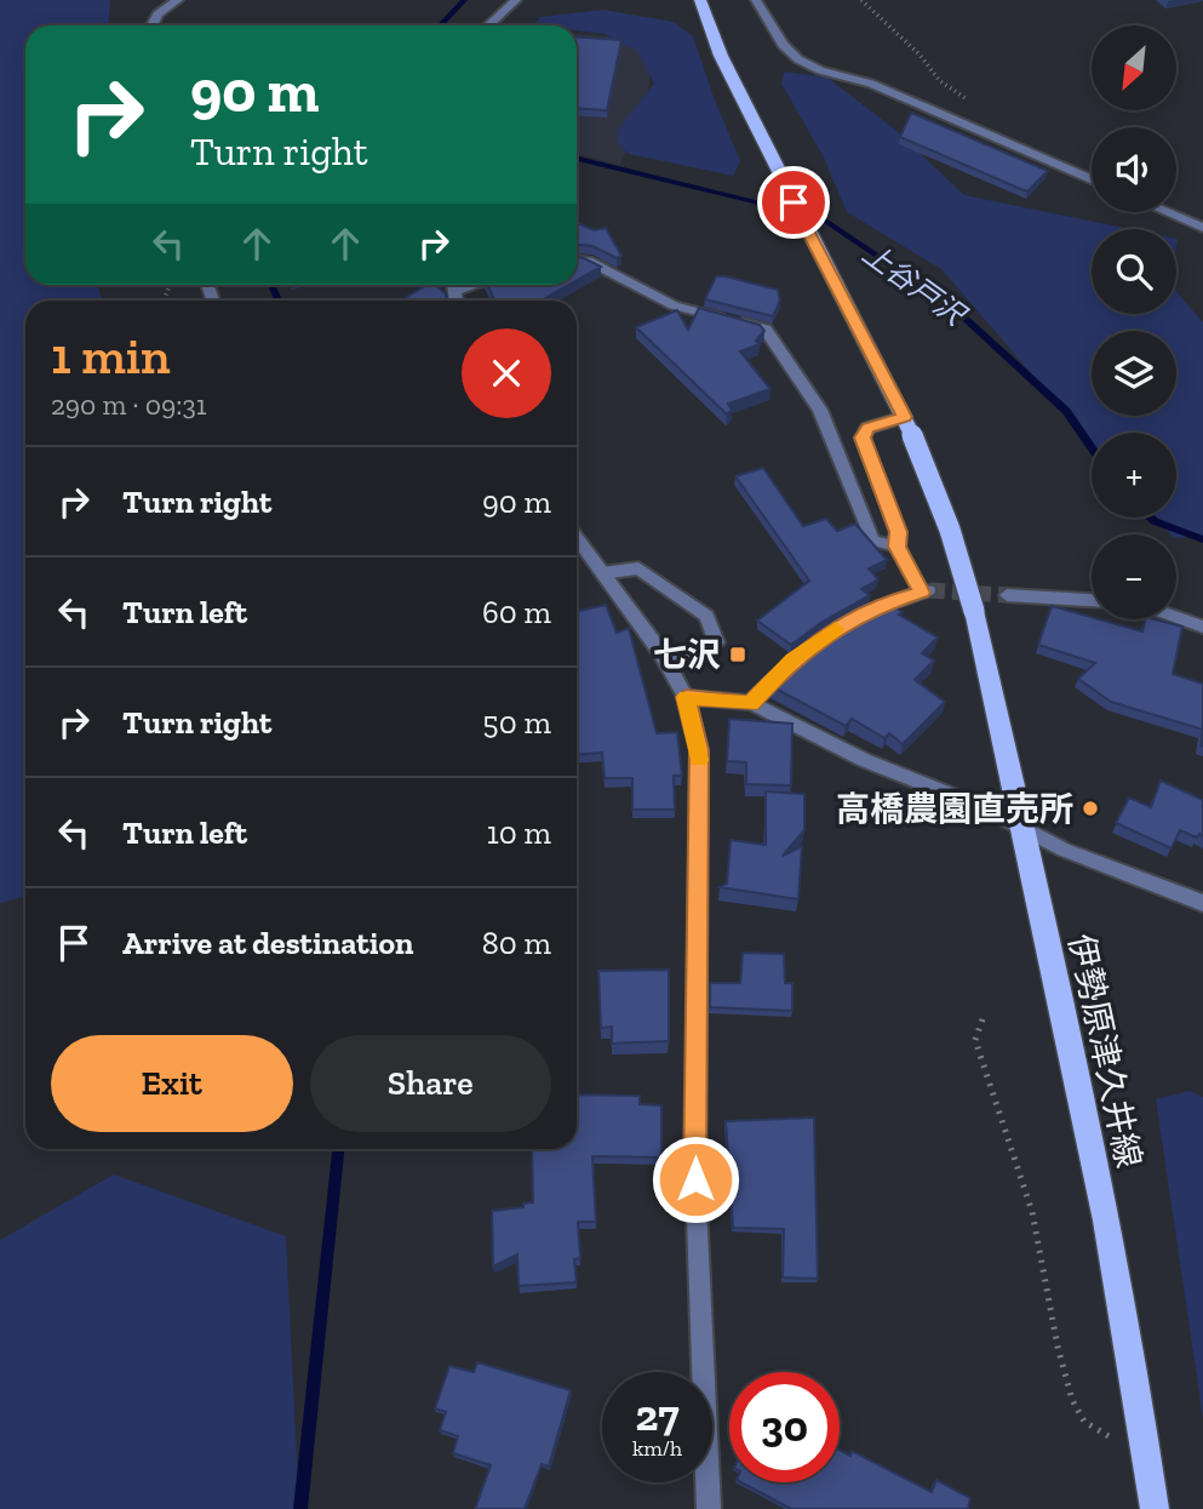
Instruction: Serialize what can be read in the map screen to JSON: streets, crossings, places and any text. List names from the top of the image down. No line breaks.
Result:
{"streets":{"main road":["伊勢原津久井線"]},"water":["上谷戸沢"],"places":{"transit":["七沢"],"other":["高橋農園直売所"]},"north":"bottom left","page":{"map_buttons":["+","−"],"turn":["90 m","Turn right"],"heading":["1 min","290 m · 09:31"],"list":[{"name":"Turn right","value":"90 m"},{"name":"Turn left","value":"60 m"},{"name":"Turn right","value":"50 m"},{"name":"Turn left","value":"10 m"},{"name":"Arrive at destination","value":"80 m"}],"buttons":["Exit","Share"],"speed":"27 km/h","limit":"30"}}
